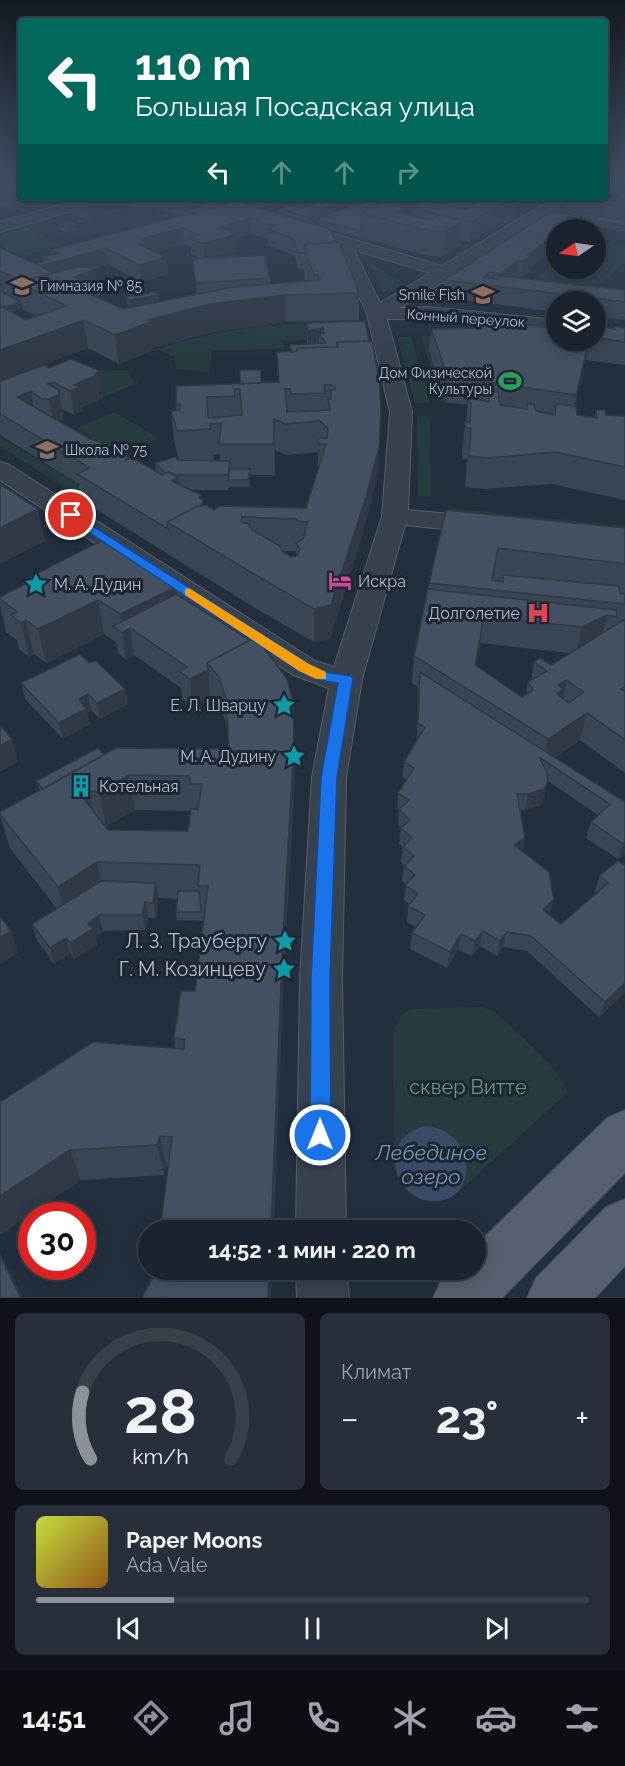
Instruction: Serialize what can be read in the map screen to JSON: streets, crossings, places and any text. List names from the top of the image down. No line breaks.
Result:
{"streets":{"street":["Конный переулок"]},"water":["Лебединое озеро"],"parks":["сквер Витте"],"places":{"school or university":["Гимназия № 85","Smile Fish","Школа № 75"],"sports":["Дом Физической Культуры"],"hotel":["Искра"],"place":["М. А. Дудин","Е. Л. Шварцу","М. А. Дудину","Л. З. Траубергу","Г. М. Козинцеву"],"hospital":["Долголетие"],"building":["Котельная"]},"north":"left","page":{"turn":["110 m","Большая Посадская улица"],"limit":"30","trip":"14:52 · 1 мин · 220 m","tile":"Климат","heat":["−","23°","+"],"song":["Paper Moons","Ada Vale"],"tabs":"14:51","gauge":["28","km/h"]}}
